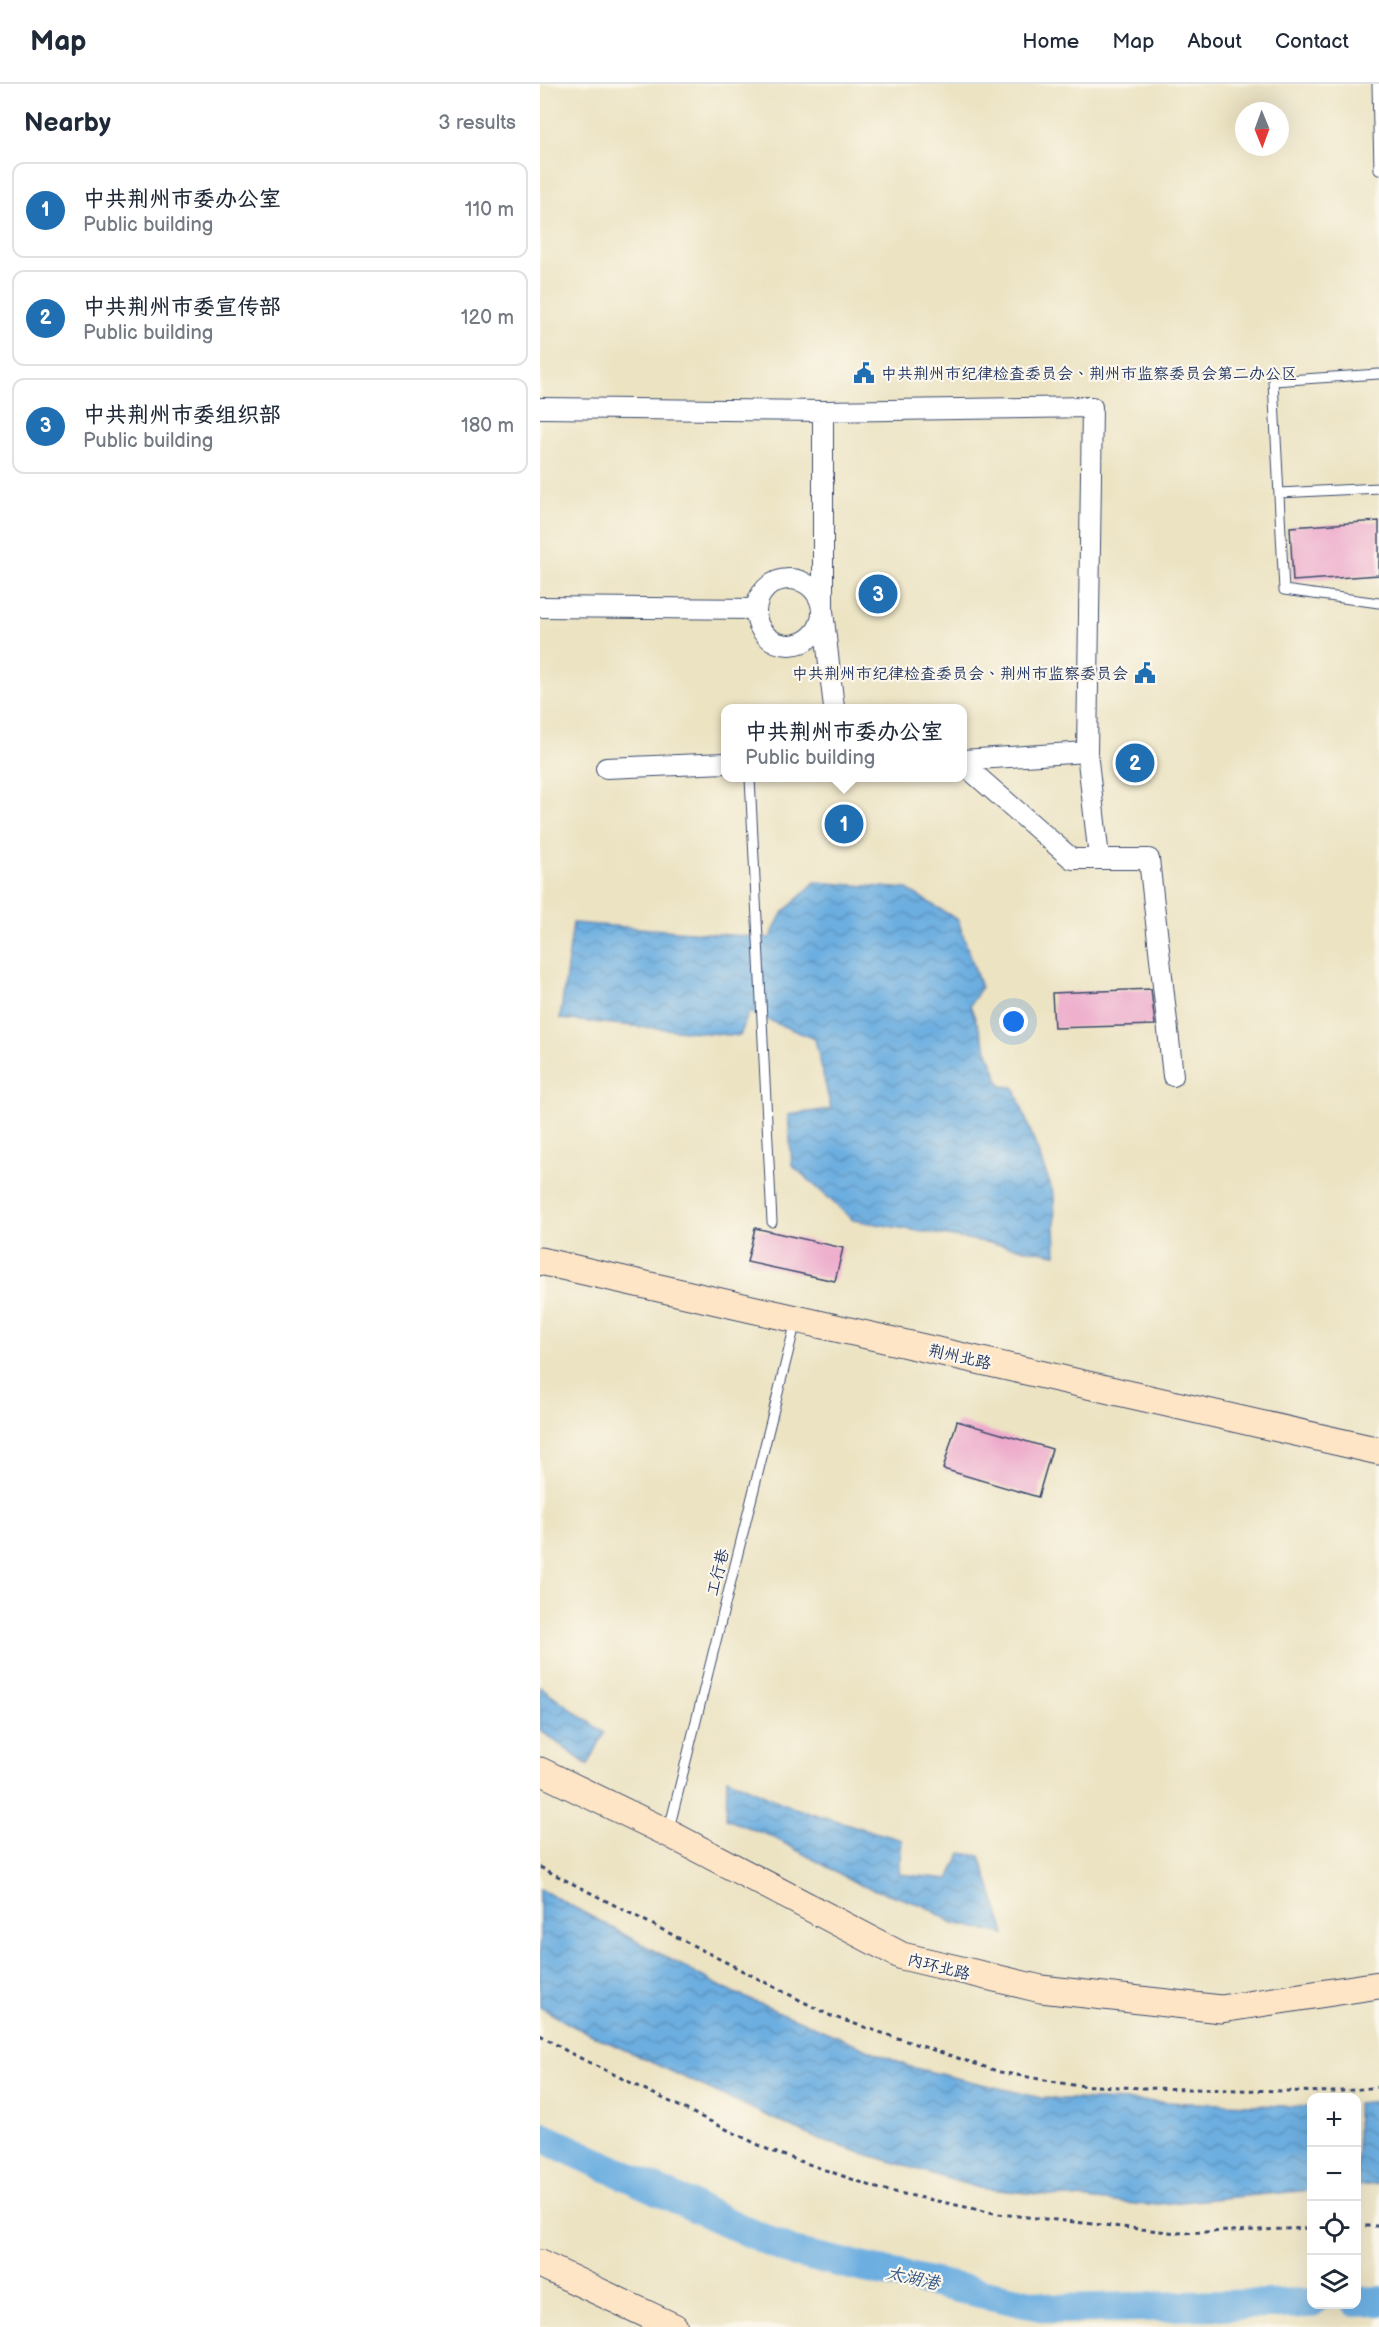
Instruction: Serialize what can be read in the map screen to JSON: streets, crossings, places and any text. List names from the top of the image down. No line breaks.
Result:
{"streets":{"street":["荆州北路","内环北路"],"lane":["工行巷"]},"crossings":[["荆州北路","工行巷"],["工行巷","内环北路"]],"water":["太湖港"],"places":{"public building":["中共荆州市纪律检查委员会、荆州市监察委员会第二办公区","中共荆州市纪律检查委员会、荆州市监察委员会"]},"north":"bottom","page":{"header":"Map","nav":["Home","Map","About","Contact"],"heading":["Nearby","3 results"],"list":[{"mark":"1","name":"中共荆州市委办公室","note":"Public building","value":"110 m"},{"mark":"2","name":"中共荆州市委宣传部","note":"Public building","value":"120 m"},{"mark":"3","name":"中共荆州市委组织部","note":"Public building","value":"180 m"}],"pins":["3","2","1"],"popup":["中共荆州市委办公室","Public building"],"map_buttons":["+","−"]}}
